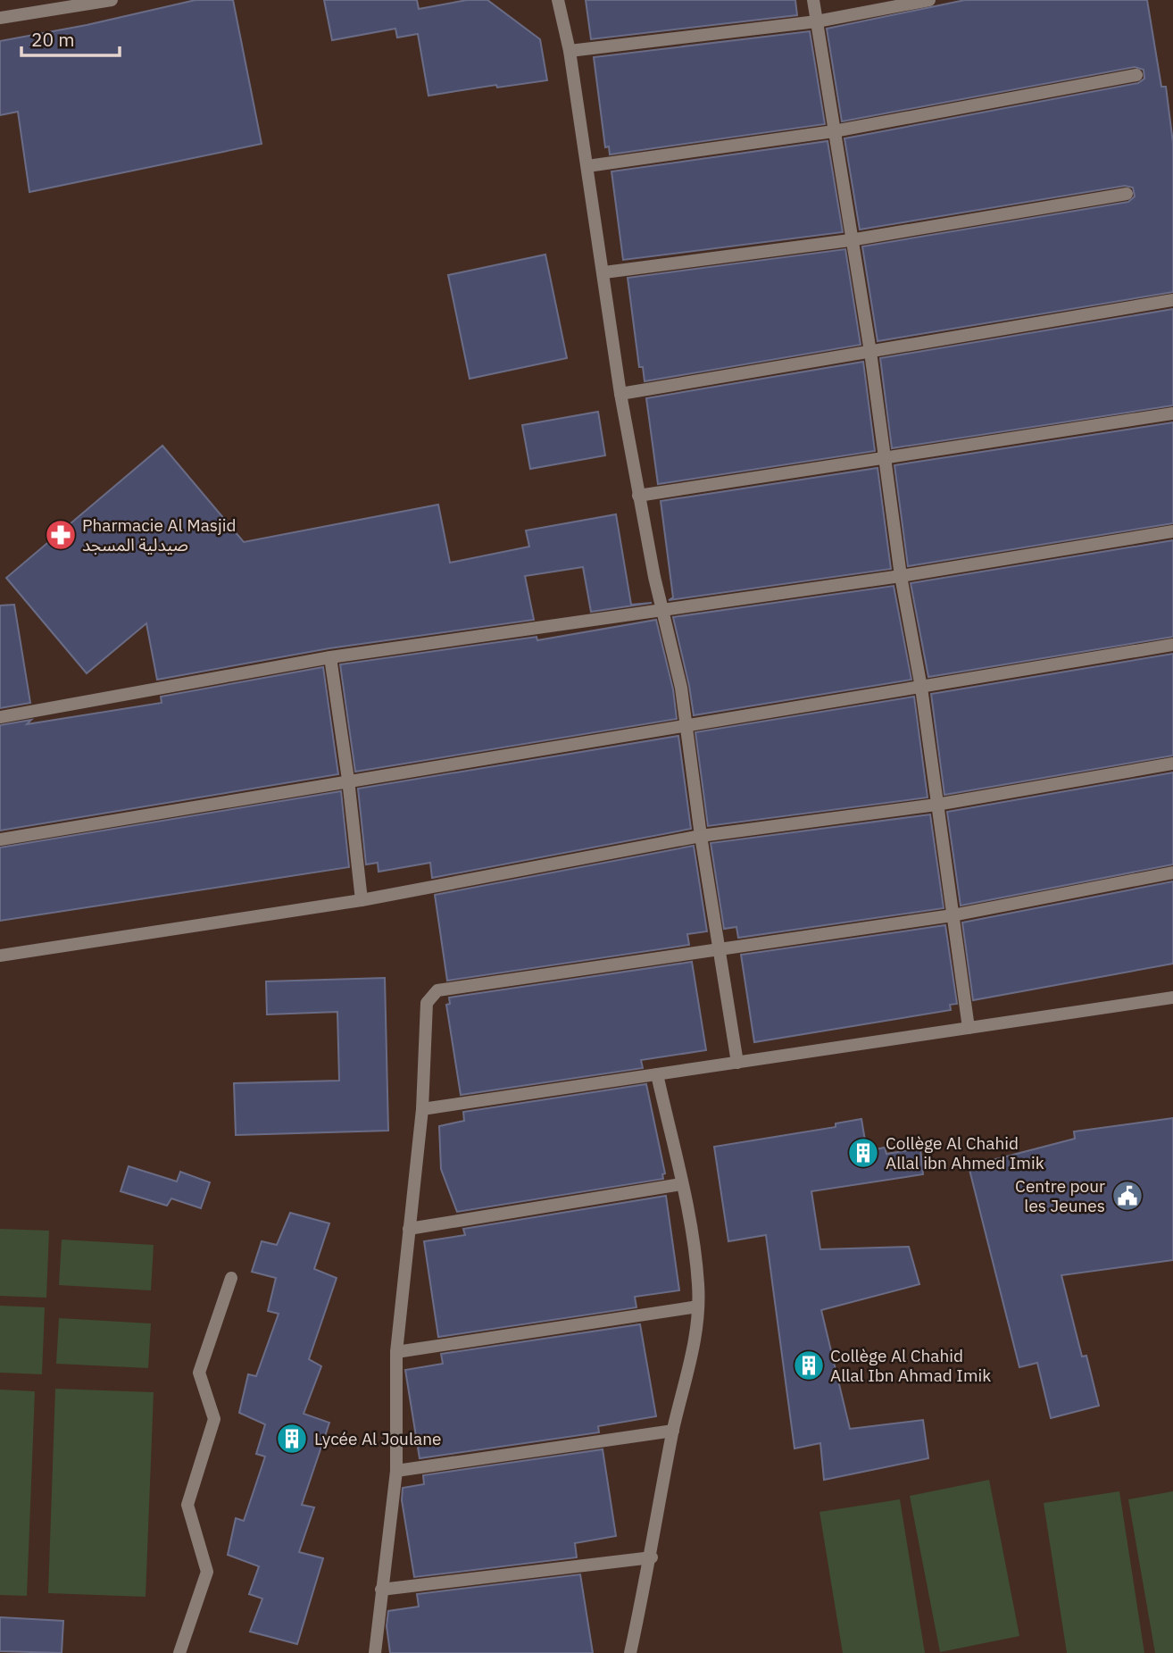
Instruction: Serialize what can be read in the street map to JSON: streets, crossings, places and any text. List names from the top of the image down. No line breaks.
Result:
{"places":{"pharmacy":["Pharmacie Al Masjid صيدلية المسجد"],"building":["Collège Al Chahid Allal ibn Ahmed Imik","Collège Al Chahid Allal Ibn Ahmad Imik","Lycée Al Joulane"],"public building":["Centre pour les Jeunes"]},"scale_bar":"20 m"}
